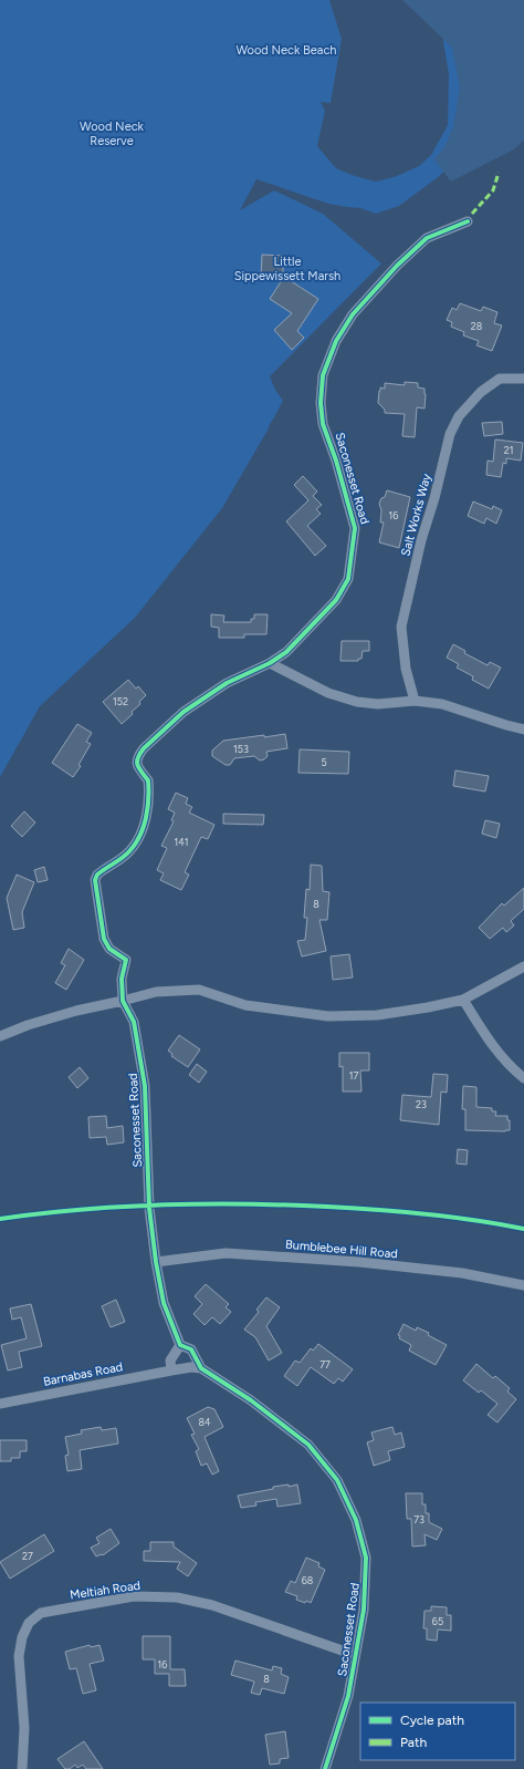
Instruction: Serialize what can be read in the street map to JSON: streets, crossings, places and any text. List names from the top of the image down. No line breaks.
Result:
{"streets":{"street":["Saconesset Road","Salt Works Way","Bumblebee Hill Road","Barnabas Road","Meltiah Road"]},"crossings":[["Saconesset Road","Bumblebee Hill Road"],["Saconesset Road","Barnabas Road"],["Saconesset Road","Meltiah Road"]],"parks":["Wood Neck Beach","Wood Neck Reserve","Little Sippewissett Marsh"],"house_numbers":["28","21","16","152","153","5","141","8","17","23","77","84","73","27","68","65","16","8"],"legend":["Cycle path","Path"]}
